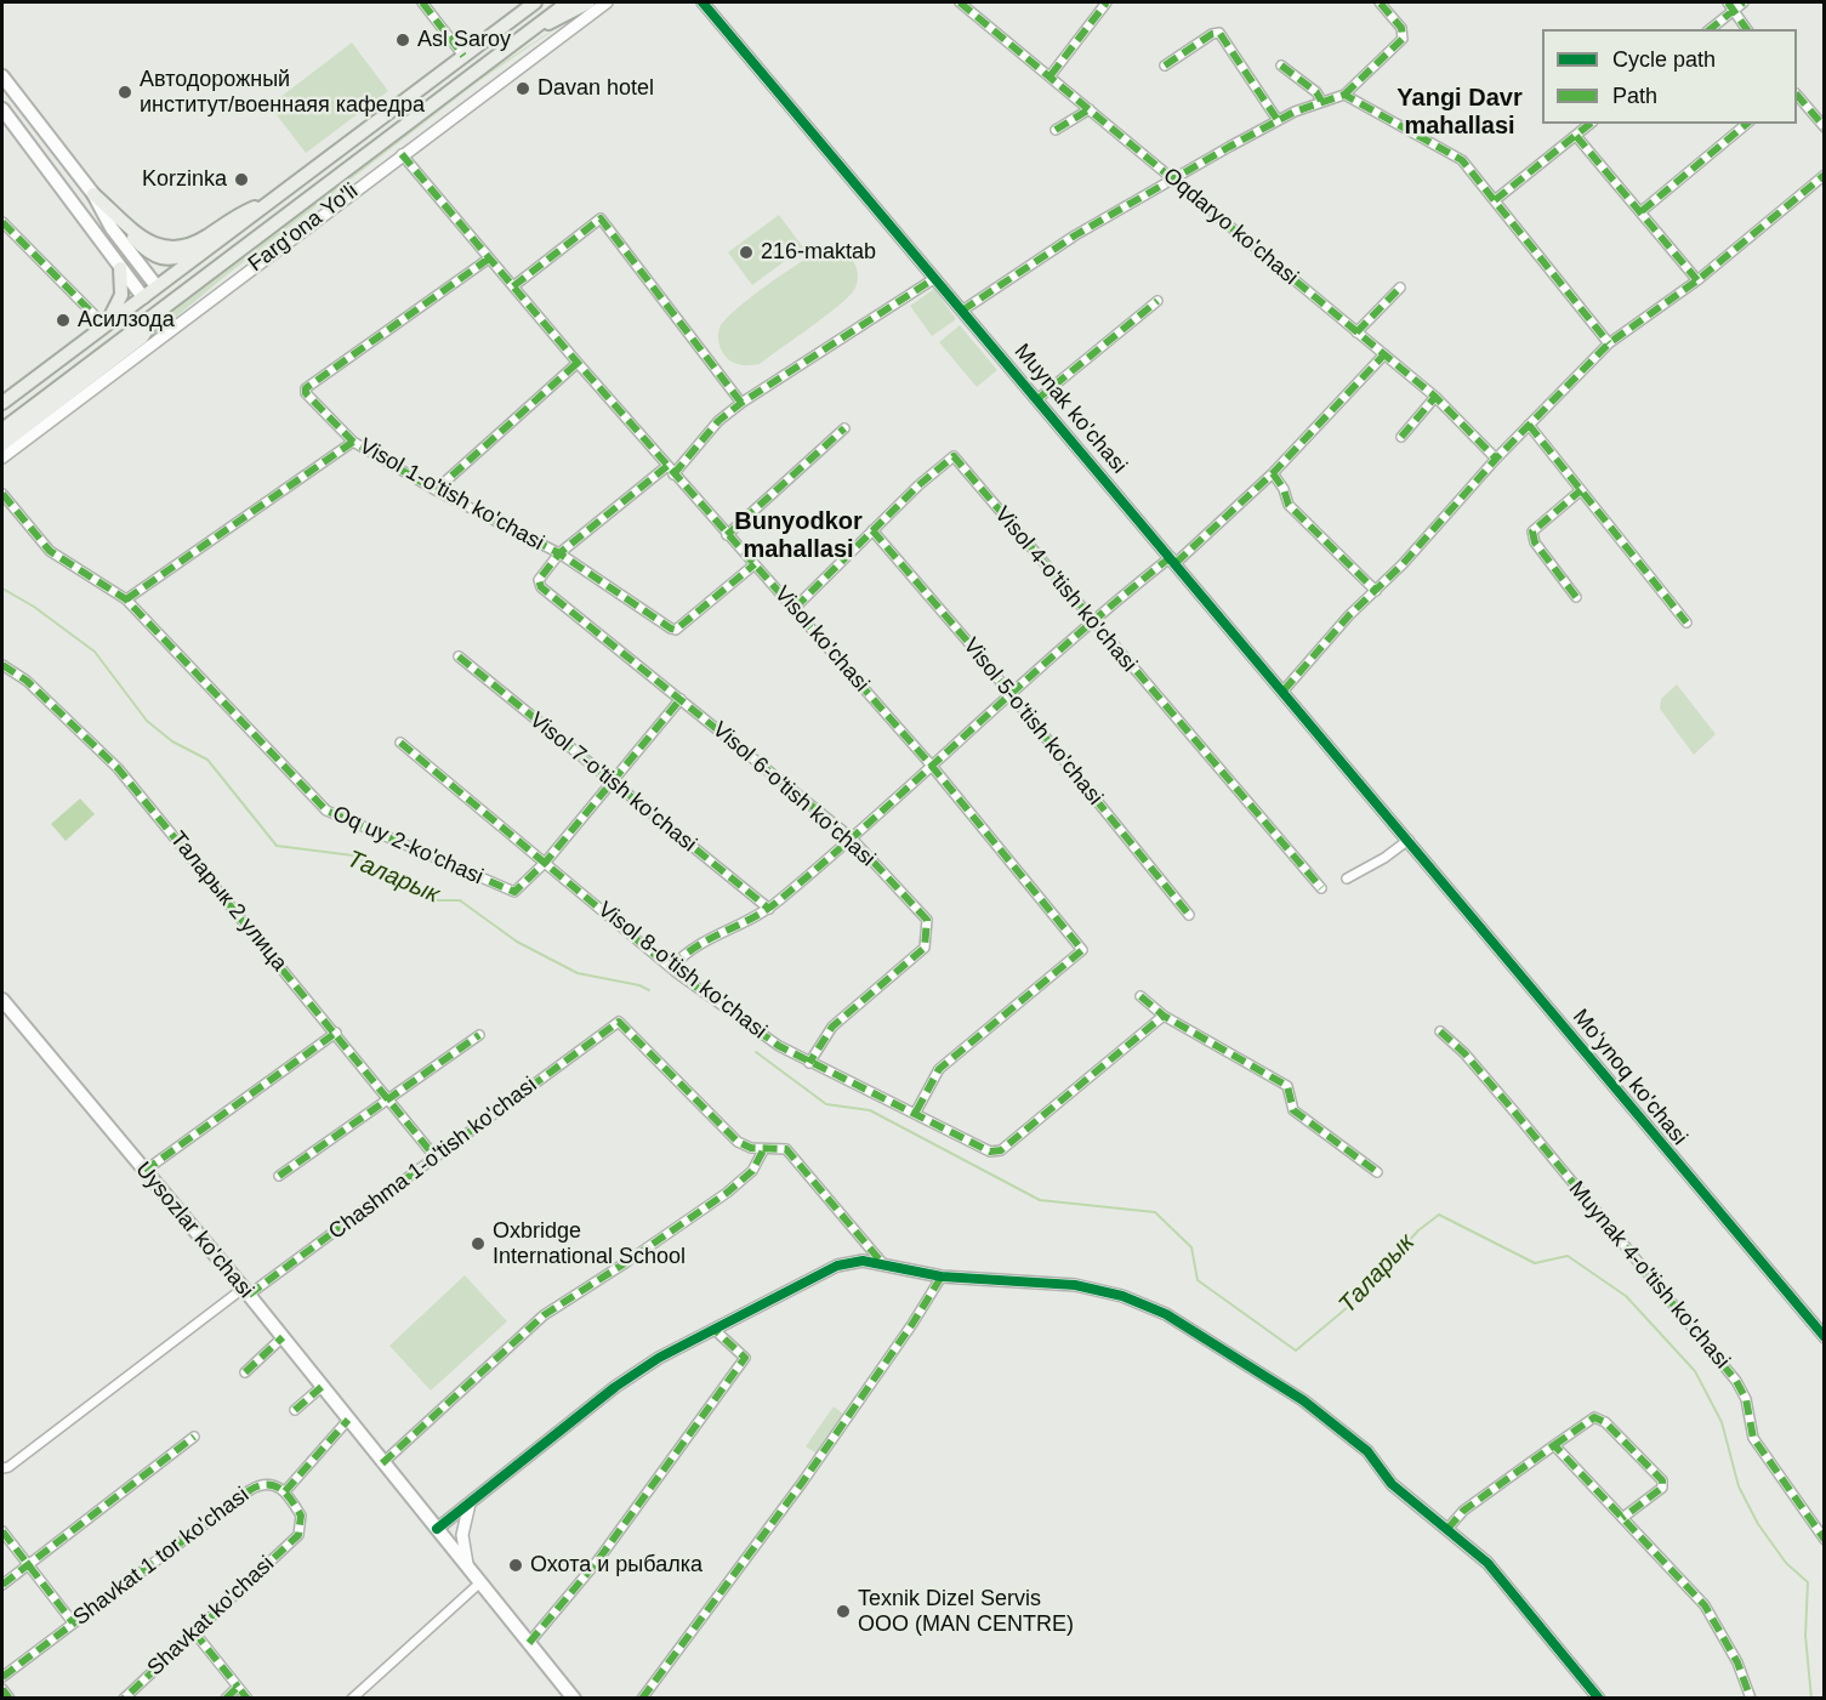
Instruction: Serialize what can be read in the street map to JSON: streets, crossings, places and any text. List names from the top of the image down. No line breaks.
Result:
{"streets":{"main road":["Farg'ona Yo'li","Uysozlar ko'chasi"],"street":["Oqdaryo ko'chasi","Muynak ko'chasi","Visol 1-o'tish ko'chasi","Visol 4-o'tish ko'chasi","Visol ko'chasi","Visol 5-o'tish ko'chasi","Visol 7-o'tish ko'chasi","Visol 6-o'tish ko'chasi","Oq uy 2-ko'chasi","Таларык 2 улица","Visol 8-o'tish ko'chasi","Moʻynoq ko'chasi","Chashma 1-o'tish ko'chasi","Muynak 4-o'tish ko'chasi","Shavkat 1 tor ko'chasi","Shavkat ko'chasi"]},"crossings":[["Farg'ona Yo'li","Visol ko'chasi"],["Muynak ko'chasi","Moʻynoq ko'chasi"],["Visol 1-o'tish ko'chasi","Visol ko'chasi"],["Visol 1-o'tish ko'chasi","Visol 6-o'tish ko'chasi"],["Visol 4-o'tish ko'chasi","Visol ko'chasi"],["Visol 4-o'tish ko'chasi","Visol 5-o'tish ko'chasi"],["Visol ko'chasi","Visol 8-o'tish ko'chasi"],["Visol 7-o'tish ko'chasi","Oq uy 2-ko'chasi"],["Visol 6-o'tish ko'chasi","Oq uy 2-ko'chasi"],["Visol 6-o'tish ko'chasi","Visol 8-o'tish ko'chasi"],["Oq uy 2-ko'chasi","Visol 8-o'tish ko'chasi"],["Таларык 2 улица","Chashma 1-o'tish ko'chasi"],["Chashma 1-o'tish ko'chasi","Uysozlar ko'chasi"],["Shavkat 1 tor ko'chasi","Shavkat ko'chasi"]],"districts":["Yangi Davr mahallasi","Bunyodkor mahallasi"],"water":["Таларык"],"places":["Asl Saroy","Davan hotel","Автодорожный институт/военнаяя кафедра","Korzinka","216-maktab","Асилзода","Oxbridge International School","Охота и рыбалка","Texnik Dizel Servis OOO (MAN CENTRE)"],"legend":["Cycle path","Path"]}
